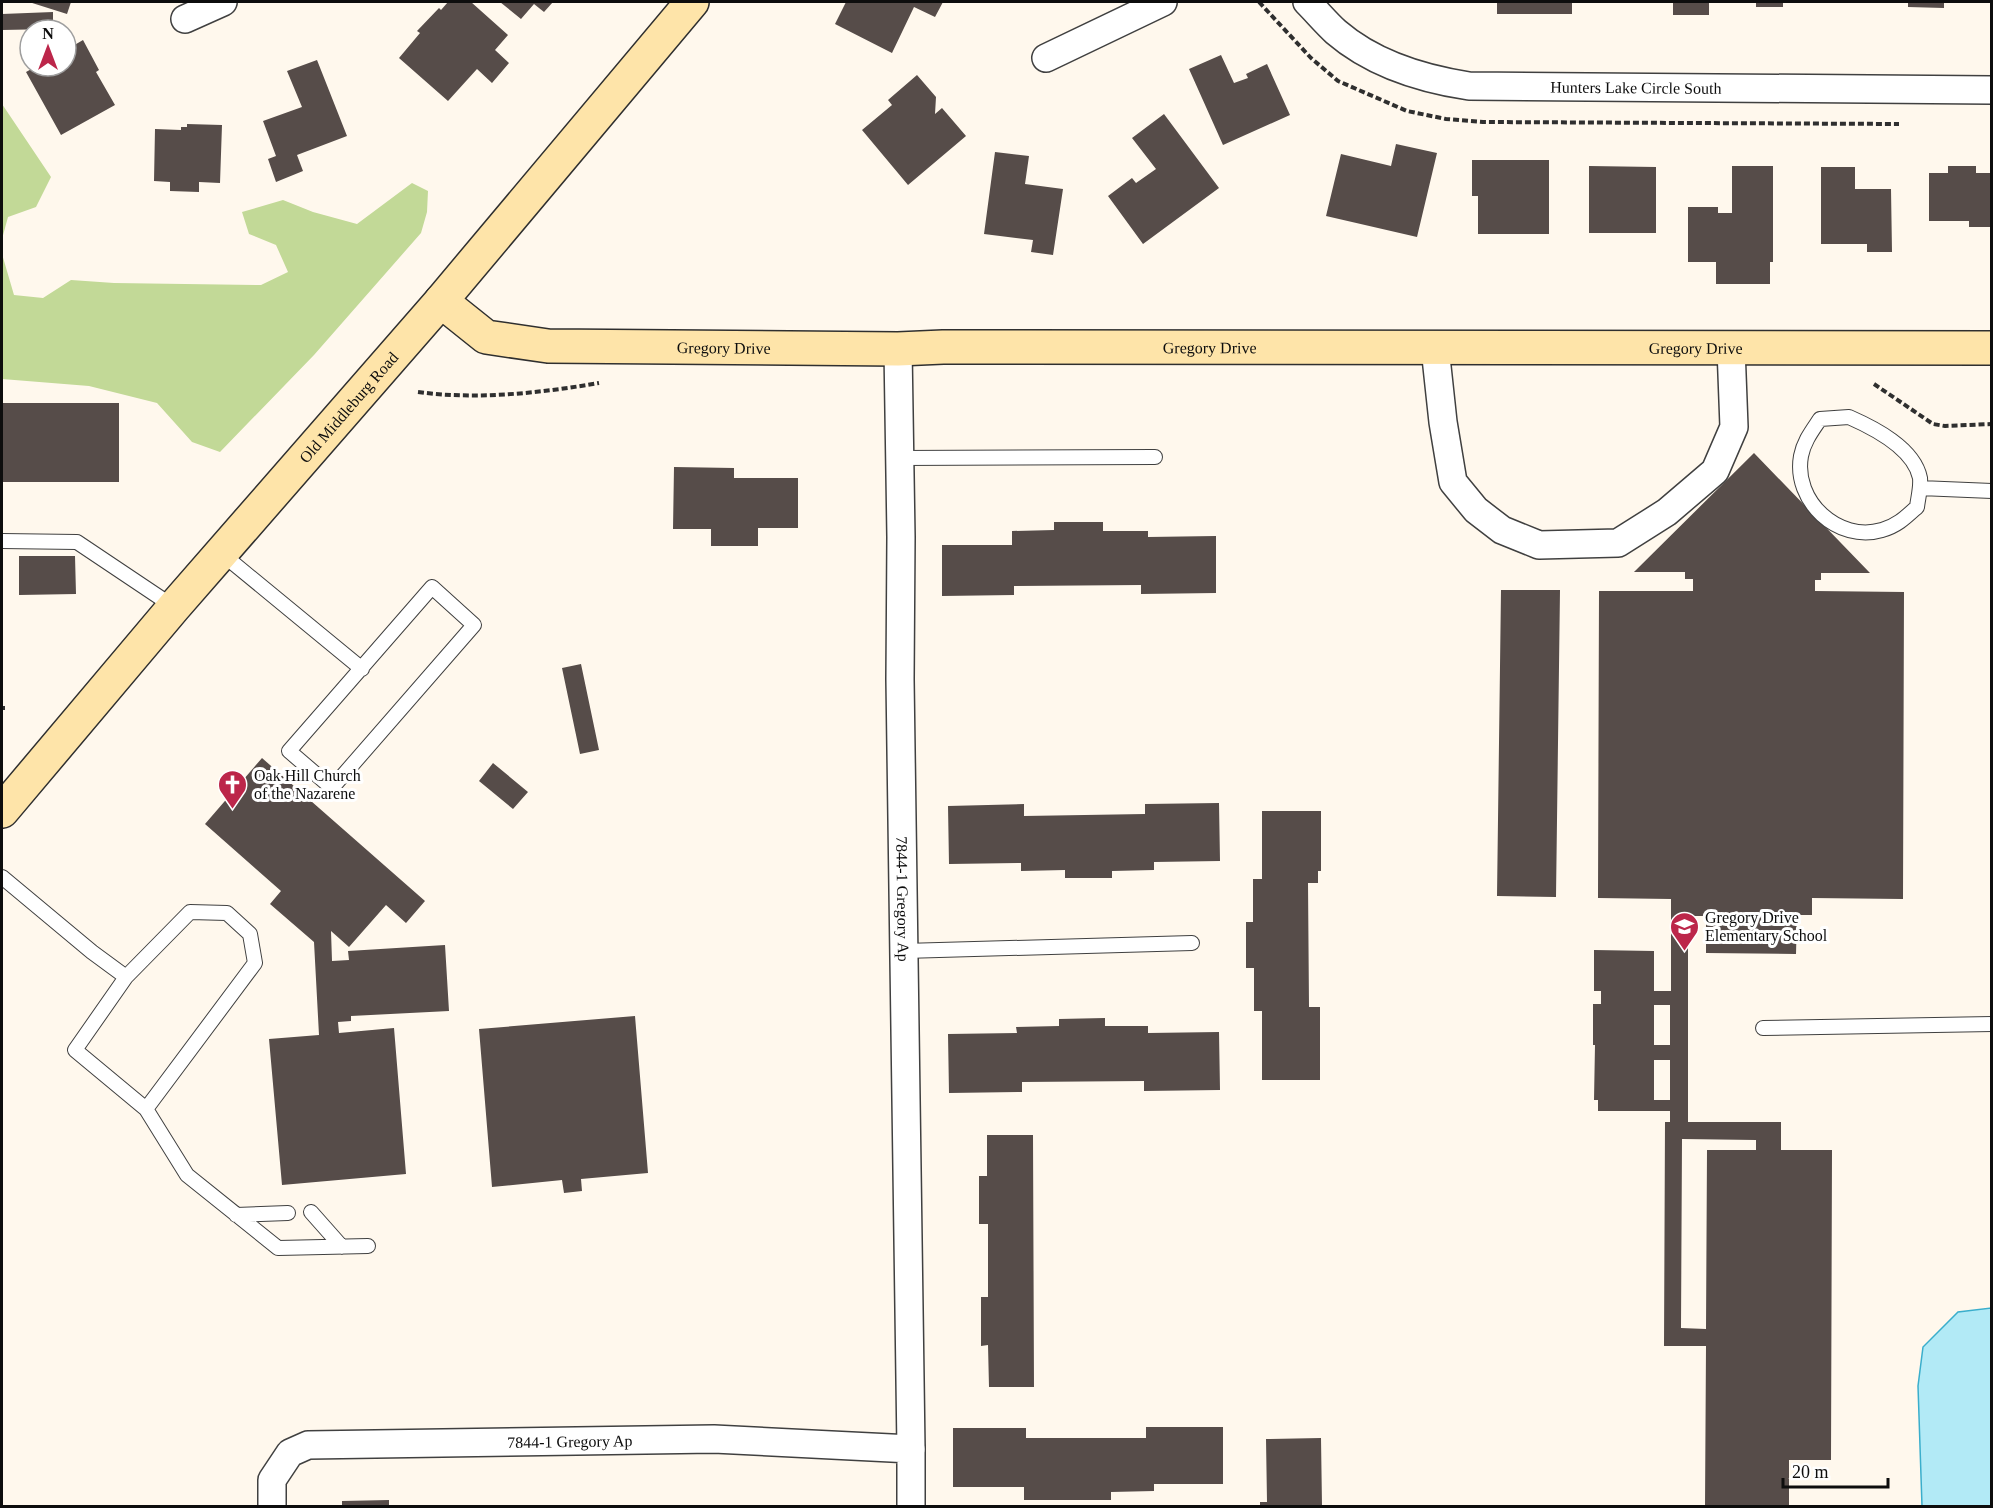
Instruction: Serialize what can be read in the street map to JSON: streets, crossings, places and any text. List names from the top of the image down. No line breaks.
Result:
{"streets":{"street":["Hunters Lake Circle South","Gregory Drive","Old Middleburg Road","7844-1 Gregory Ap"]},"crossings":[["Gregory Drive","Old Middleburg Road"],["Gregory Drive","7844-1 Gregory Ap"]],"places":{"church":["Oak Hill Church of the Nazarene"],"school or university":["Gregory Drive Elementary School"]},"scale_bar":"20 m","north":"top"}
